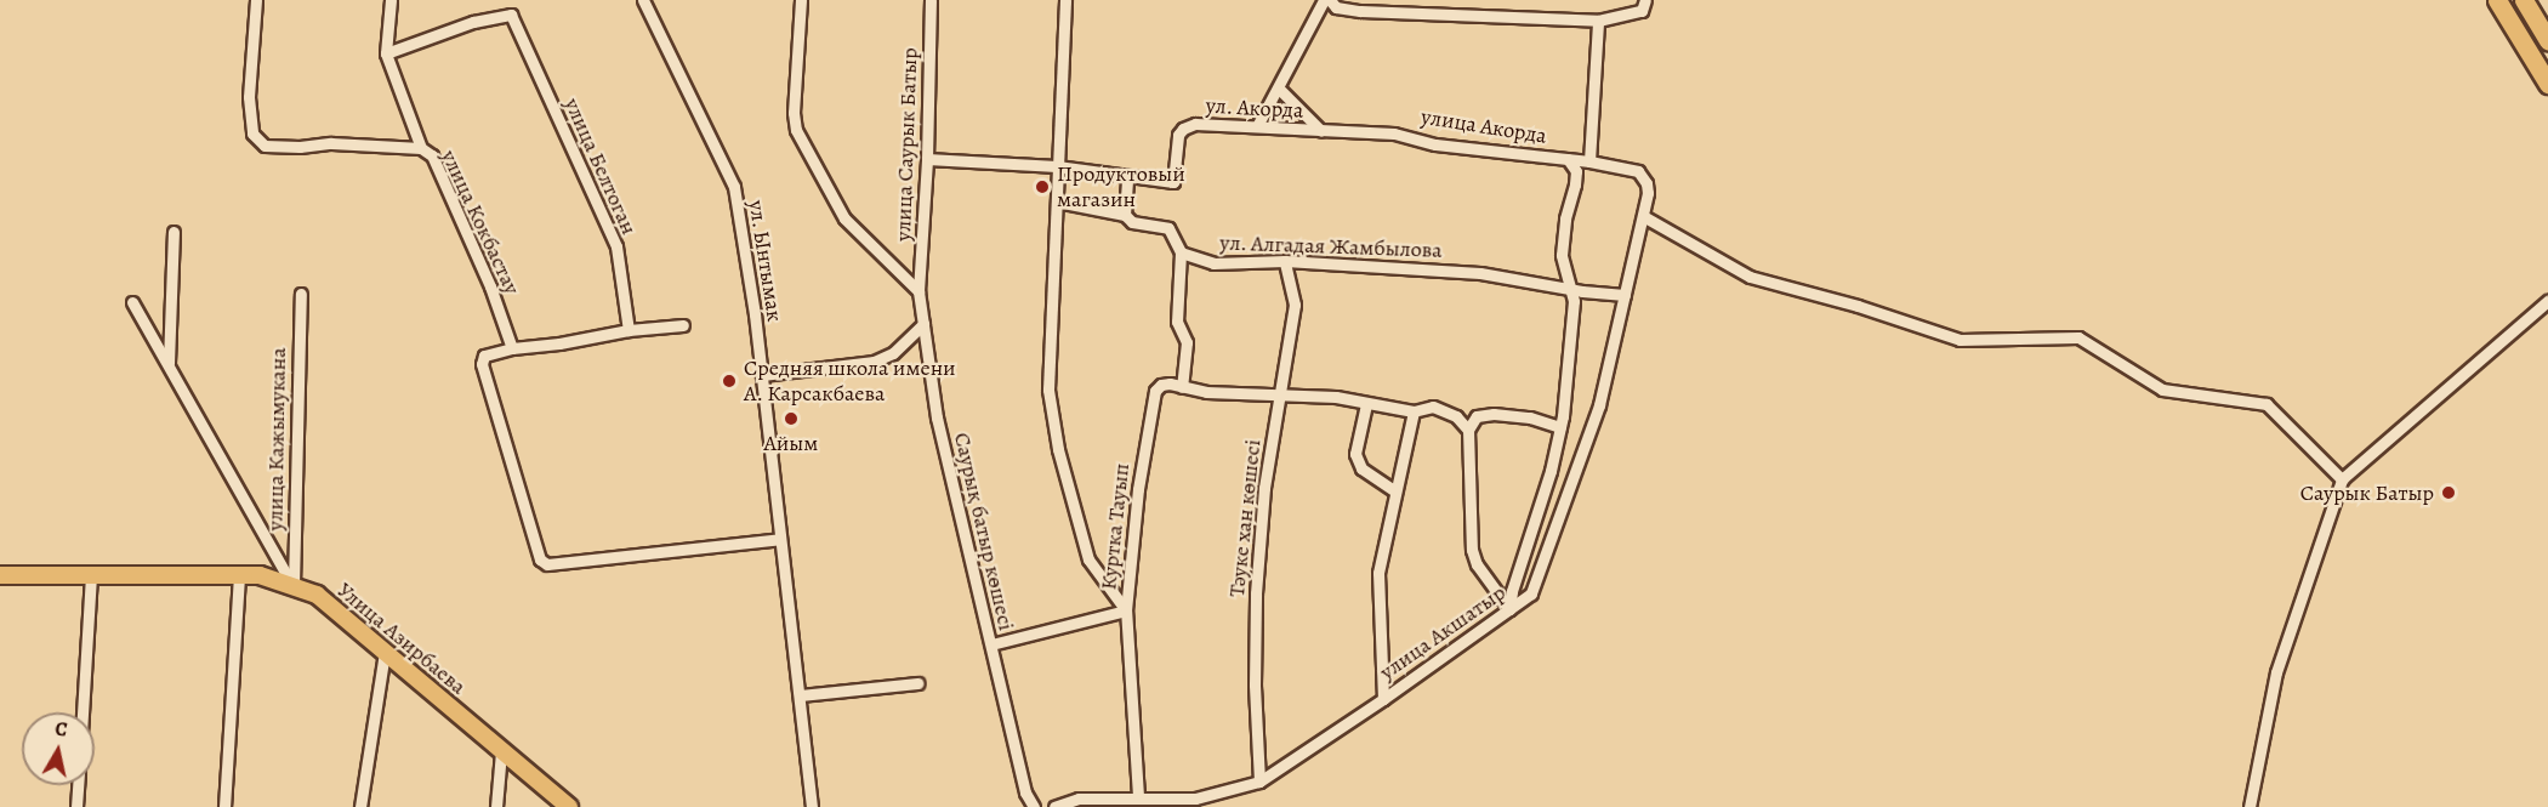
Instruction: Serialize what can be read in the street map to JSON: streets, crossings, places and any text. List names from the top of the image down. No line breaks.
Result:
{"streets":{"main road":["Улица Азирбаева"],"street":["ул. Акорда","улица Акорда","улица Саурык Батыр","улица Белтоган","улица Кокбастау","ул. Алгадая Жамбылова","ул. Ынтымак","улица Кажымукана","Тәуке хан көшесі","Куртка Тауып","Саурық батыр көшесі","улица Акшатыр"]},"crossings":[["ул. Акорда","улица Акорда"],["ул. Акорда","улица Саурык Батыр"],["улица Акорда","улица Акшатыр"],["улица Саурык Батыр","Саурық батыр көшесі"],["улица Белтоган","улица Кокбастау"],["ул. Алгадая Жамбылова","Тәуке хан көшесі"],["ул. Алгадая Жамбылова","улица Акшатыр"],["улица Кажымукана","Улица Азирбаева"],["Тәуке хан көшесі","Куртка Тауып"],["Тәуке хан көшесі","улица Акшатыр"],["Куртка Тауып","улица Акшатыр"]],"places":["Продуктовый магазин","Средняя школа имени А. Карсакбаева","Айым","Саурык Батыр"],"north":"top"}
